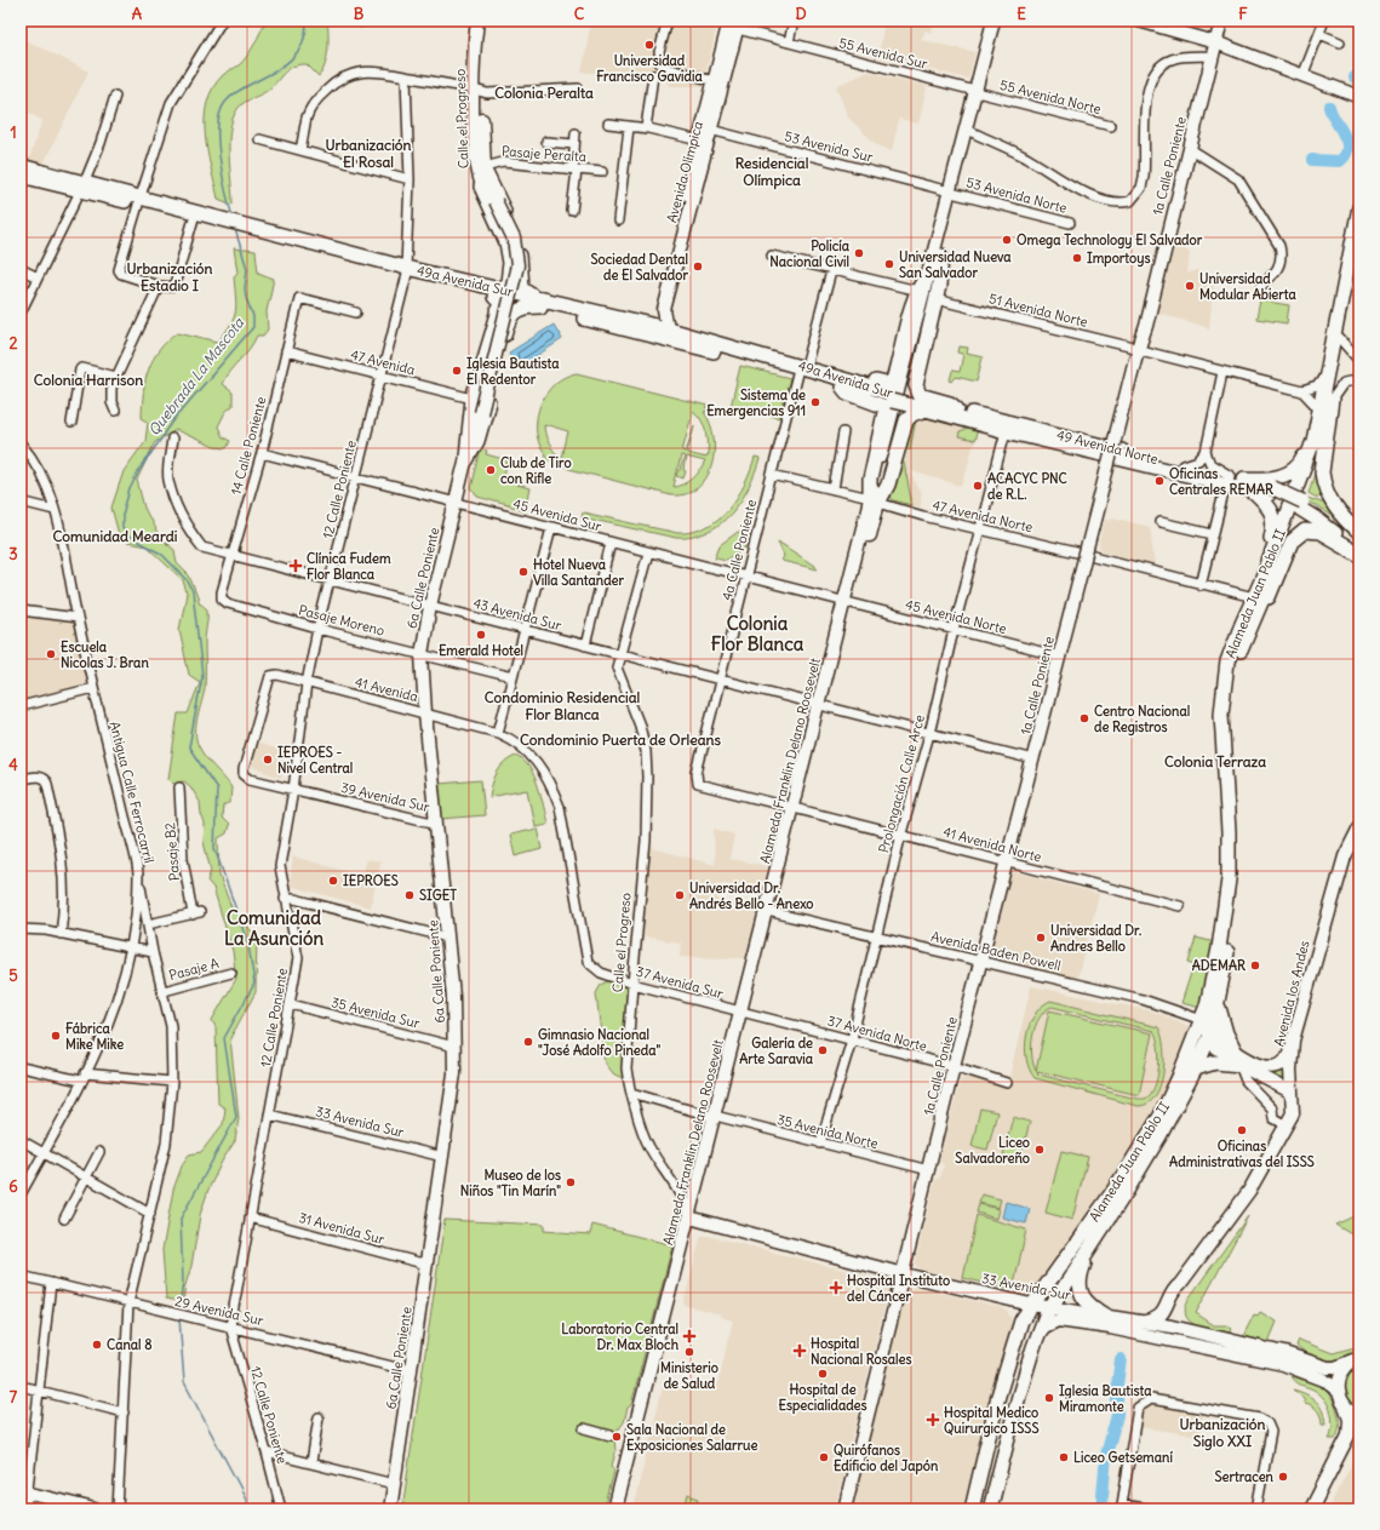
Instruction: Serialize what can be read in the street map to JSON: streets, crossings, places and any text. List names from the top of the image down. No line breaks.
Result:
{"streets":{"main road":["49a Avenida Sur","49 Avenida Norte","Alameda Juan Pablo II"],"street":["55 Avenida Sur","55 Avenida Norte","Calle el Progreso","53 Avenida Sur","Pasaje Peralta","1a Calle Poniente","Avenida Olímpica","53 Avenida Norte","51 Avenida Norte","47 Avenida","14 Calle Poniente","12 Calle Poniente","45 Avenida Sur","47 Avenida Norte","4a Calle Poniente","6a Calle Poniente","43 Avenida Sur","45 Avenida Norte","Pasaje Moreno","41 Avenida","Alameda Franklin Delano Roosevelt","Prolongación Calle Arce","Antigua Calle Ferrocarril","39 Avenida Sur","41 Avenida Norte","Pasaje B2","Avenida Baden Powell","Pasaje A","37 Avenida Sur","Avenida los Andes","35 Avenida Sur","37 Avenida Norte","33 Avenida Sur","35 Avenida Norte","31 Avenida Sur","29 Avenida Sur"]},"crossings":[["55 Avenida Sur","55 Avenida Norte"],["55 Avenida Sur","Avenida Olímpica"],["55 Avenida Sur","Alameda Franklin Delano Roosevelt"],["55 Avenida Norte","Alameda Franklin Delano Roosevelt"],["Calle el Progreso","Pasaje Peralta"],["Calle el Progreso","49a Avenida Sur"],["Calle el Progreso","6a Calle Poniente"],["Calle el Progreso","43 Avenida Sur"],["Calle el Progreso","Alameda Franklin Delano Roosevelt"],["Calle el Progreso","37 Avenida Sur"],["Calle el Progreso","33 Avenida Sur"],["53 Avenida Sur","Avenida Olímpica"],["53 Avenida Sur","53 Avenida Norte"],["53 Avenida Sur","Alameda Franklin Delano Roosevelt"],["1a Calle Poniente","51 Avenida Norte"],["1a Calle Poniente","47 Avenida Norte"],["1a Calle Poniente","43 Avenida Sur"],["1a Calle Poniente","45 Avenida Norte"],["1a Calle Poniente","41 Avenida Norte"],["1a Calle Poniente","Avenida Baden Powell"],["1a Calle Poniente","37 Avenida Norte"],["1a Calle Poniente","33 Avenida Sur"],["1a Calle Poniente","35 Avenida Norte"],["Avenida Olímpica","49a Avenida Sur"],["53 Avenida Norte","Alameda Franklin Delano Roosevelt"],["49a Avenida Sur","49 Avenida Norte"],["49a Avenida Sur","12 Calle Poniente"],["49a Avenida Sur","4a Calle Poniente"],["49a Avenida Sur","6a Calle Poniente"],["51 Avenida Norte","49 Avenida Norte"],["51 Avenida Norte","Alameda Juan Pablo II"],["47 Avenida","14 Calle Poniente"],["47 Avenida","12 Calle Poniente"],["14 Calle Poniente","45 Avenida Sur"],["14 Calle Poniente","43 Avenida Sur"],["14 Calle Poniente","Pasaje Moreno"],["49 Avenida Norte","Alameda Juan Pablo II"],["49 Avenida Norte","Prolongación Calle Arce"],["12 Calle Poniente","45 Avenida Sur"],["12 Calle Poniente","43 Avenida Sur"],["12 Calle Poniente","Pasaje Moreno"],["12 Calle Poniente","41 Avenida"],["12 Calle Poniente","39 Avenida Sur"],["12 Calle Poniente","35 Avenida Sur"],["12 Calle Poniente","33 Avenida Sur"],["12 Calle Poniente","31 Avenida Sur"],["12 Calle Poniente","29 Avenida Sur"],["45 Avenida Sur","4a Calle Poniente"],["45 Avenida Sur","6a Calle Poniente"],["45 Avenida Sur","45 Avenida Norte"],["45 Avenida Sur","Alameda Franklin Delano Roosevelt"],["47 Avenida Norte","4a Calle Poniente"],["47 Avenida Norte","Alameda Juan Pablo II"],["47 Avenida Norte","Alameda Franklin Delano Roosevelt"],["47 Avenida Norte","Prolongación Calle Arce"],["4a Calle Poniente","43 Avenida Sur"],["4a Calle Poniente","41 Avenida Norte"],["6a Calle Poniente","43 Avenida Sur"],["6a Calle Poniente","Pasaje Moreno"],["6a Calle Poniente","41 Avenida"],["6a Calle Poniente","39 Avenida Sur"],["6a Calle Poniente","35 Avenida Sur"],["6a Calle Poniente","33 Avenida Sur"],["6a Calle Poniente","31 Avenida Sur"],["6a Calle Poniente","29 Avenida Sur"],["Alameda Juan Pablo II","Avenida Baden Powell"],["Alameda Juan Pablo II","33 Avenida Sur"],["43 Avenida Sur","Alameda Franklin Delano Roosevelt"],["43 Avenida Sur","Prolongación Calle Arce"],["45 Avenida Norte","Alameda Franklin Delano Roosevelt"],["45 Avenida Norte","Prolongación Calle Arce"],["41 Avenida","39 Avenida Sur"],["41 Avenida","37 Avenida Sur"],["Alameda Franklin Delano Roosevelt","41 Avenida Norte"],["Alameda Franklin Delano Roosevelt","Avenida Baden Powell"],["Alameda Franklin Delano Roosevelt","37 Avenida Sur"],["Alameda Franklin Delano Roosevelt","37 Avenida Norte"],["Alameda Franklin Delano Roosevelt","33 Avenida Sur"],["Alameda Franklin Delano Roosevelt","35 Avenida Norte"],["Prolongación Calle Arce","41 Avenida Norte"],["Prolongación Calle Arce","Avenida Baden Powell"],["Prolongación Calle Arce","37 Avenida Norte"],["Prolongación Calle Arce","35 Avenida Norte"],["Avenida Baden Powell","Avenida los Andes"],["37 Avenida Sur","37 Avenida Norte"],["Avenida los Andes","33 Avenida Sur"]],"districts":["Colonia Peralta","Urbanización El Rosal","Residencial Olímpica","Urbanización Estadio I","Colonia Harrison","Comunidad Meardi","Colonia Flor Blanca","Condominio Residencial Flor Blanca","Condominio Puerta de Orleans","Colonia Terraza","Comunidad La Asunción","Urbanización Siglo XXI"],"water":["Quebrada La Mascota"],"places":{"other":["Universidad Francisco Gavidia","Omega Technology El Salvador","Policía Nacional Civil","Importoys","Universidad Nueva San Salvador","Sociedad Dental de El Salvador","Universidad Modular Abierta","Iglesia Bautista El Redentor","Sistema de Emergencias 911","Club de Tiro con Rifle","Oficinas Centrales REMAR","ACACYC PNC de R.L.","Hotel Nueva Villa Santander","Emerald Hotel","Escuela Nicolas J. Bran","Centro Nacional de Registros","IEPROES - Nivel Central","IEPROES","SIGET","Universidad Dr. Andrés Bello - Anexo","Universidad Dr. Andres Bello","ADEMAR","Fábrica Mike Mike","Gimnasio Nacional \"José Adolfo Pineda\"","Galería de Arte Saravia","Oficinas Administrativas del ISSS","Liceo Salvadoreño","Museo de los Niños \"Tin Marín\"","Canal 8","Ministerio de Salud","Hospital de Especialidades","Iglesia Bautista Miramonte","Sala Nacional de Exposiciones Salarrue","Quirófanos Edificio del Japón","Liceo Getsemaní","Sertracen"],"health":["Clínica Fudem Flor Blanca","Hospital Instituto del Cáncer","Laboratorio Central Dr. Max Bloch","Hospital Nacional Rosales","Hospital Medico Quirurgico ISSS"]},"grid":{"columns":["A","B","C","D","E","F"],"rows":["1","2","3","4","5","6","7"]}}
